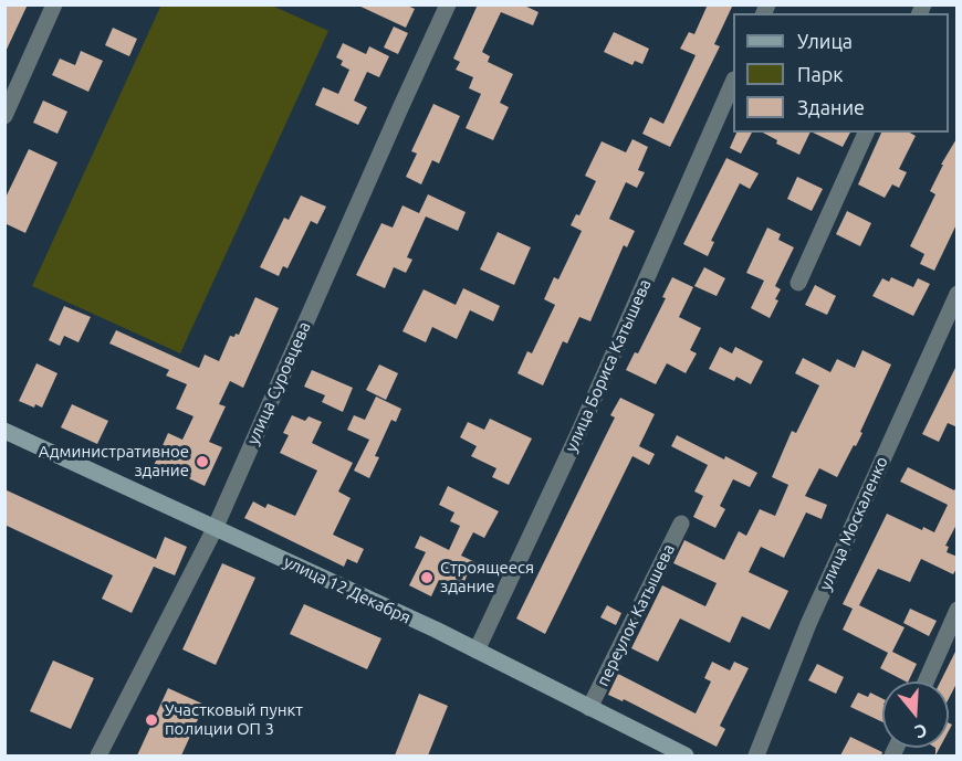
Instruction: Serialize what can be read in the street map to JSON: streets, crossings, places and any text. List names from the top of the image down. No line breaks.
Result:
{"streets":{"main road":["улица 12 Декабря"],"street":["улица Бориса Катышева","улица Суровцева","улица Москаленко","переулок Катышева"]},"crossings":[["улица Бориса Катышева","улица 12 Декабря"],["улица Суровцева","улица 12 Декабря"],["улица 12 Декабря","переулок Катышева"]],"places":["Административное здание","Строящееся здание","Участковый пункт полиции ОП 3"],"legend":["Улица","Парк","Здание"],"north":"bottom"}
